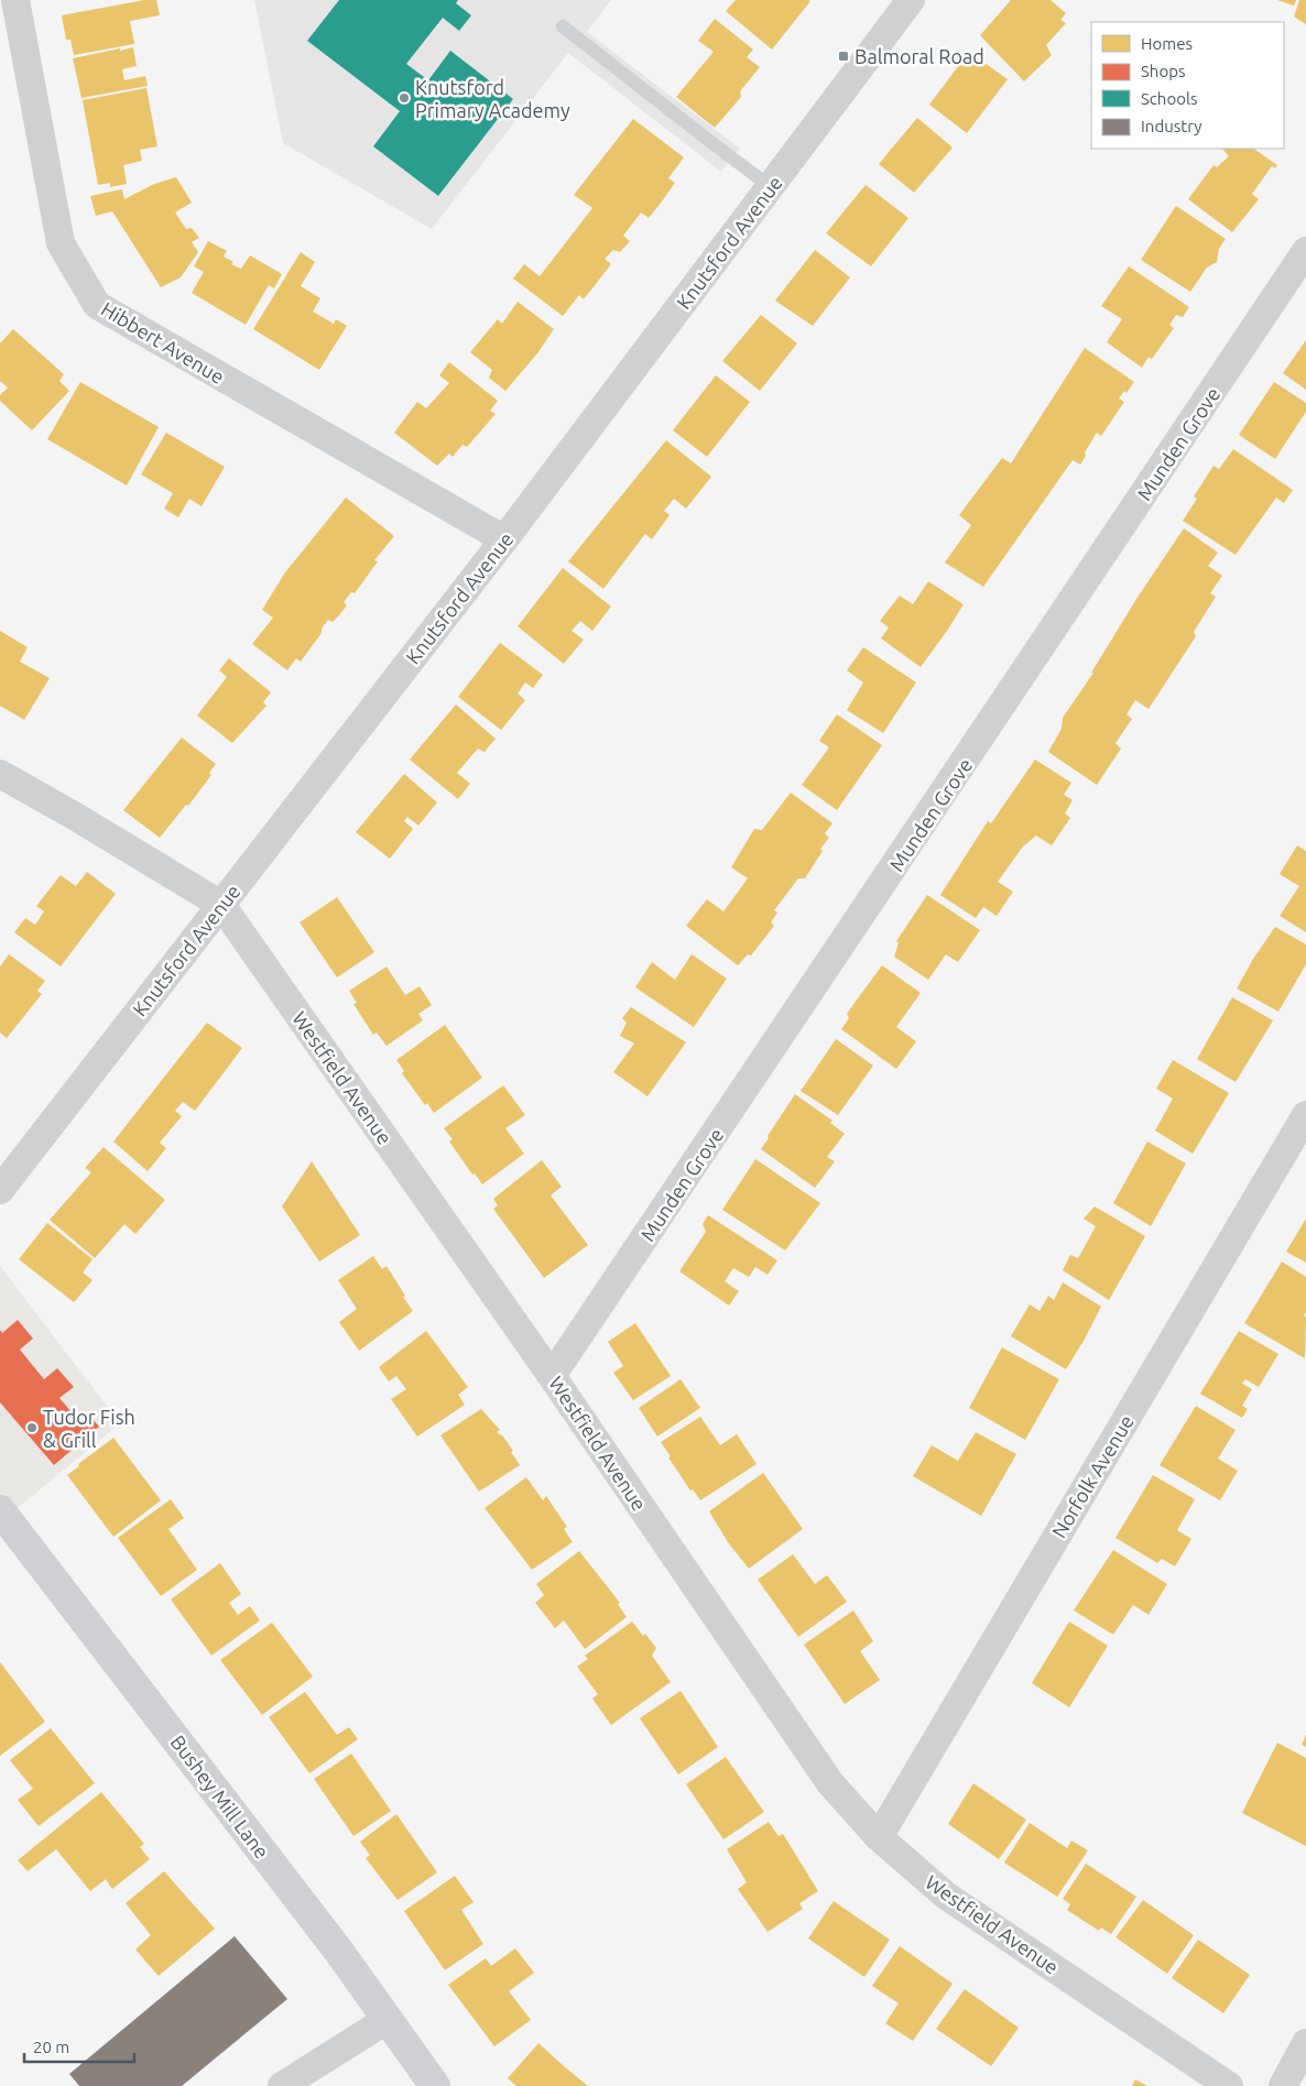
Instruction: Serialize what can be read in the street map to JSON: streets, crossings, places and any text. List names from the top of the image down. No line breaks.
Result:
{"streets":{"street":["Knutsford Avenue","Hibbert Avenue","Munden Grove","Westfield Avenue","Norfolk Avenue","Bushey Mill Lane"]},"crossings":[["Knutsford Avenue","Hibbert Avenue"],["Knutsford Avenue","Westfield Avenue"],["Munden Grove","Westfield Avenue"],["Westfield Avenue","Norfolk Avenue"]],"places":{"transit":["Balmoral Road"],"other":["Knutsford Primary Academy","Tudor Fish & Grill"]},"legend":["Homes","Shops","Schools","Industry"],"scale_bar":"20 m"}
